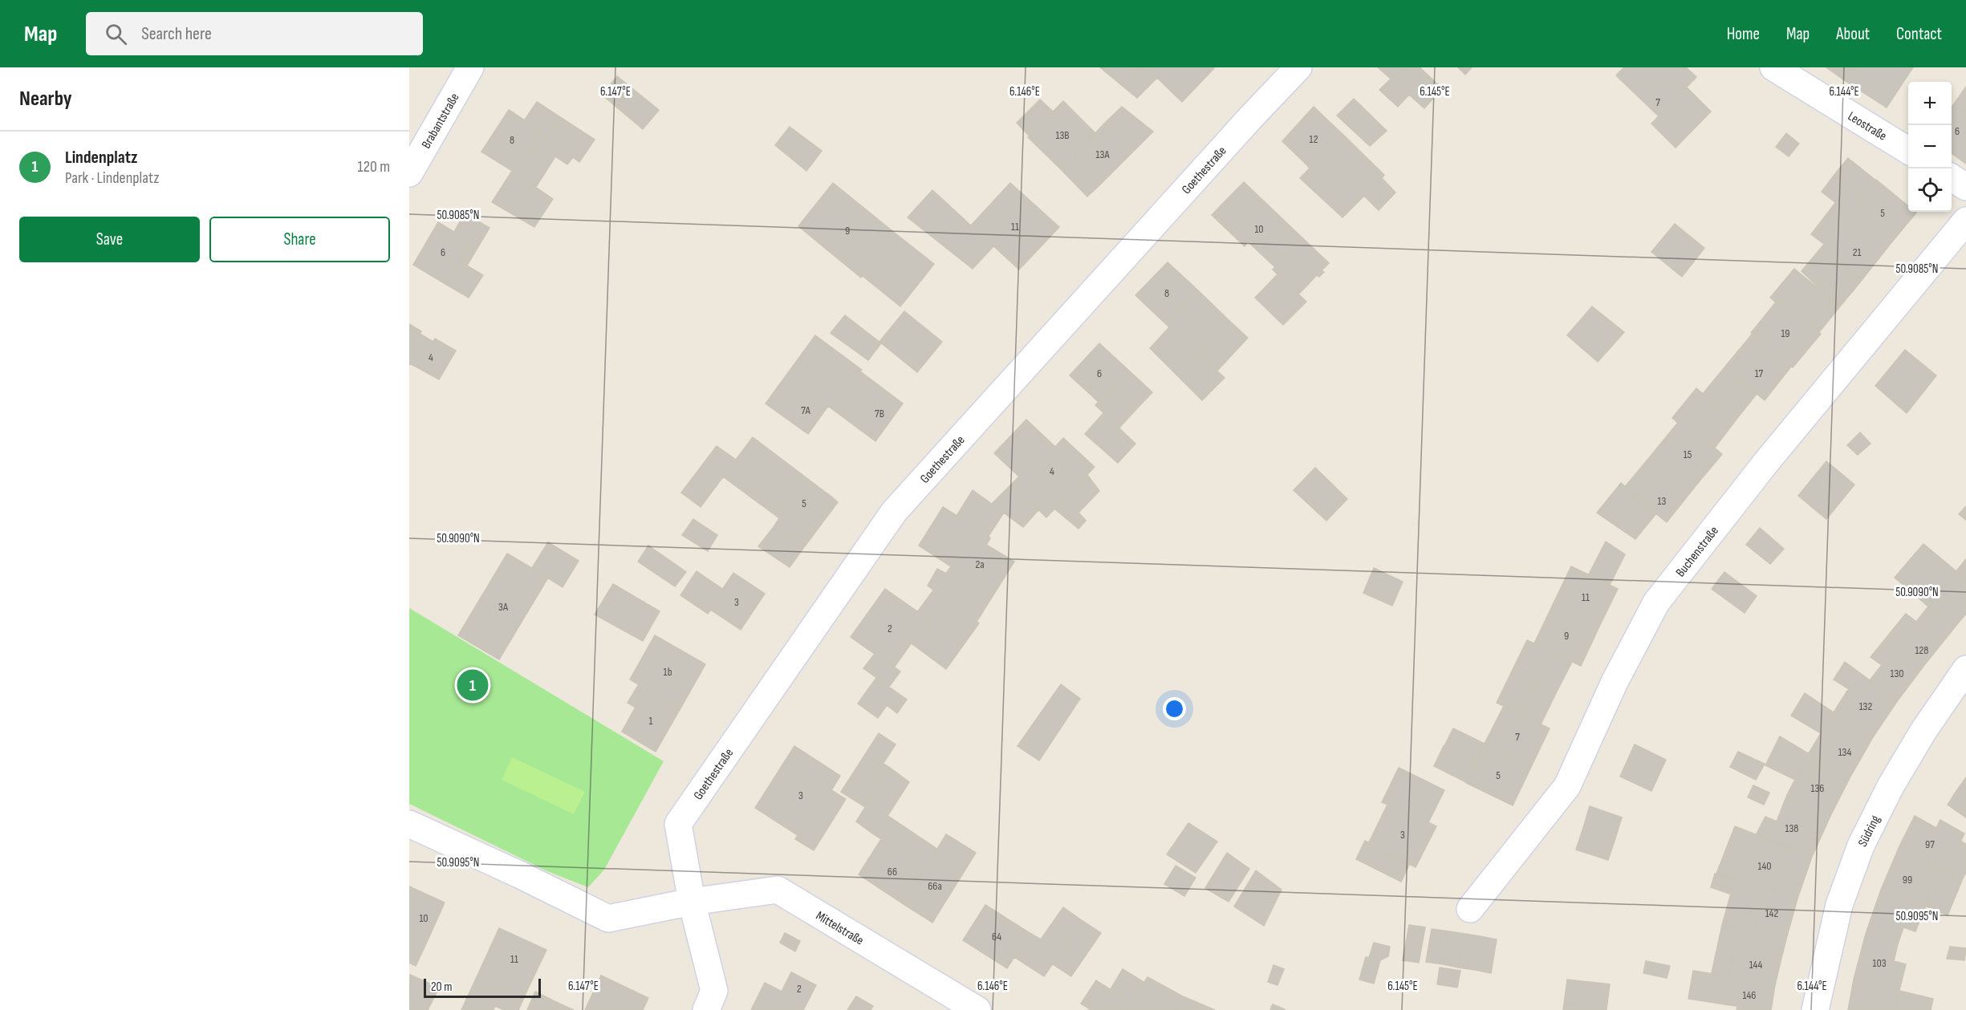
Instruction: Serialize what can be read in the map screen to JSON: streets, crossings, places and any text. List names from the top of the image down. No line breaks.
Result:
{"streets":{"street":["Brabantstraße","Leostraße","Goethestraße","Buchenstraße","Südring","Mittelstraße"]},"crossings":[["Goethestraße","Mittelstraße"]],"house_numbers":["7","6","13B","12","8","13A","5","11","10","9","6","21","8","19","4","6","17","7A","7B","15","4","13","5","2a","11","3","3A","2","9","128","1b","130","132","1","7","134","5","136","3","138","3","97","140","66","99","66a","142","10","64","11","103","144","2","146"],"scale_bar":"20 m","page":{"header":"Map","search":"Search here","nav":["Home","Map","About","Contact"],"heading":"Nearby","map_buttons":["+","−"],"list":[{"mark":"1","name":"Lindenplatz","note":"Park · Lindenplatz","value":"120 m"}],"buttons":["Save","Share"],"pins":"1","scale":"20 m"},"coordinates":["6.147°E","6.146°E","6.145°E","6.144°E","50.9085°N","50.9090°N","50.9095°N"]}
